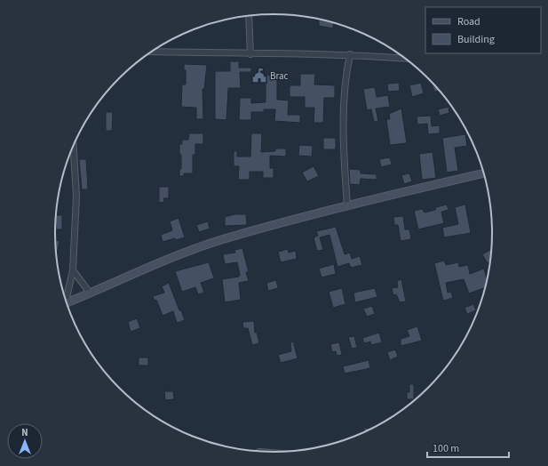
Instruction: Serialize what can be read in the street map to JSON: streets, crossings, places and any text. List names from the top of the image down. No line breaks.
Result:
{"places":{"public building":["Brac"]},"legend":["Road","Building"],"scale_bar":"100 m","north":"top"}
